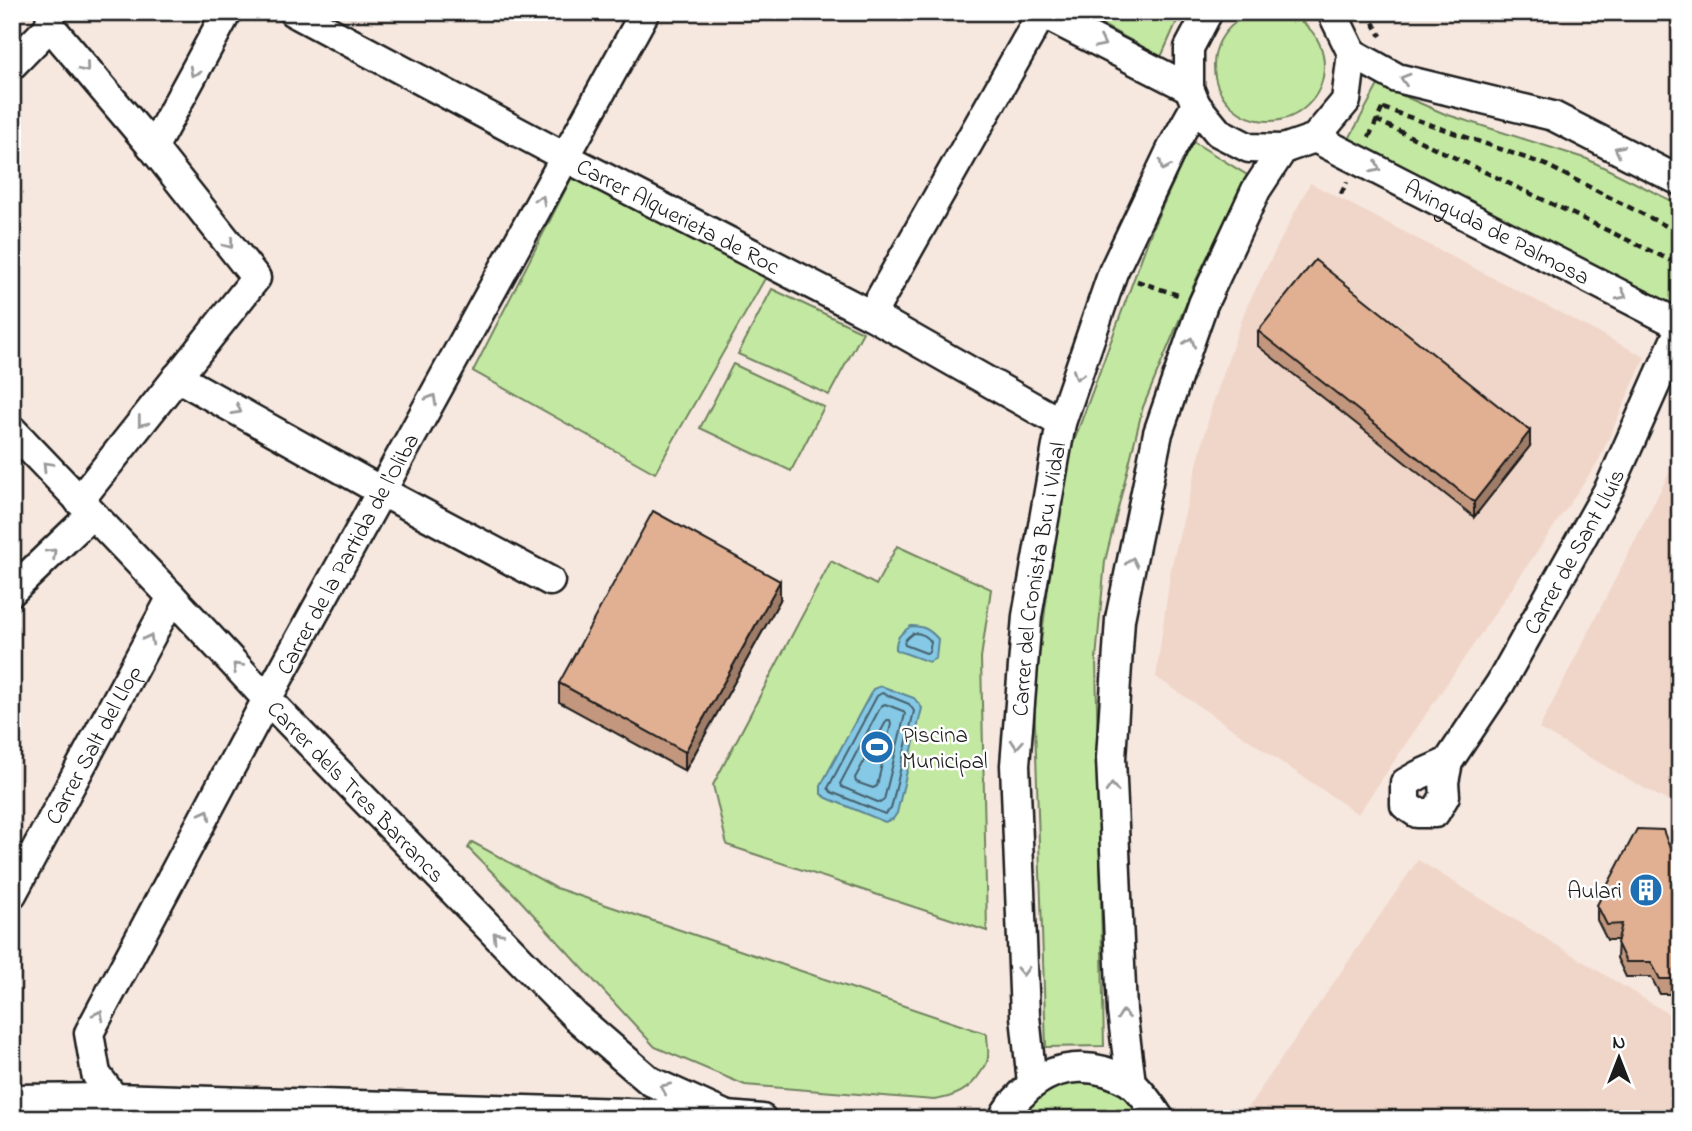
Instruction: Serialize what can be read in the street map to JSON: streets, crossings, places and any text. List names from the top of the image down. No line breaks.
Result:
{"streets":{"street":["Carrer Alquerieta de Roc","Avinguda de Palmosa","Carrer de Sant Lluís","Carrer de la Partida de l'Oliba","Carrer del Cronista Bru i Vidal","Carrer Salt del Llop","Carrer dels Tres Barrancs"]},"crossings":[["Carrer Alquerieta de Roc","Carrer de la Partida de l'Oliba"],["Carrer Alquerieta de Roc","Carrer del Cronista Bru i Vidal"],["Avinguda de Palmosa","Carrer de Sant Lluís"],["Carrer de la Partida de l'Oliba","Carrer dels Tres Barrancs"],["Carrer Salt del Llop","Carrer dels Tres Barrancs"]],"one_way":["Carrer de la Partida de l'Oliba","Carrer Salt del Llop","Carrer dels Tres Barrancs"],"places":{"sports":["Piscina Municipal"],"building":["Aulari"]},"north":"top"}
